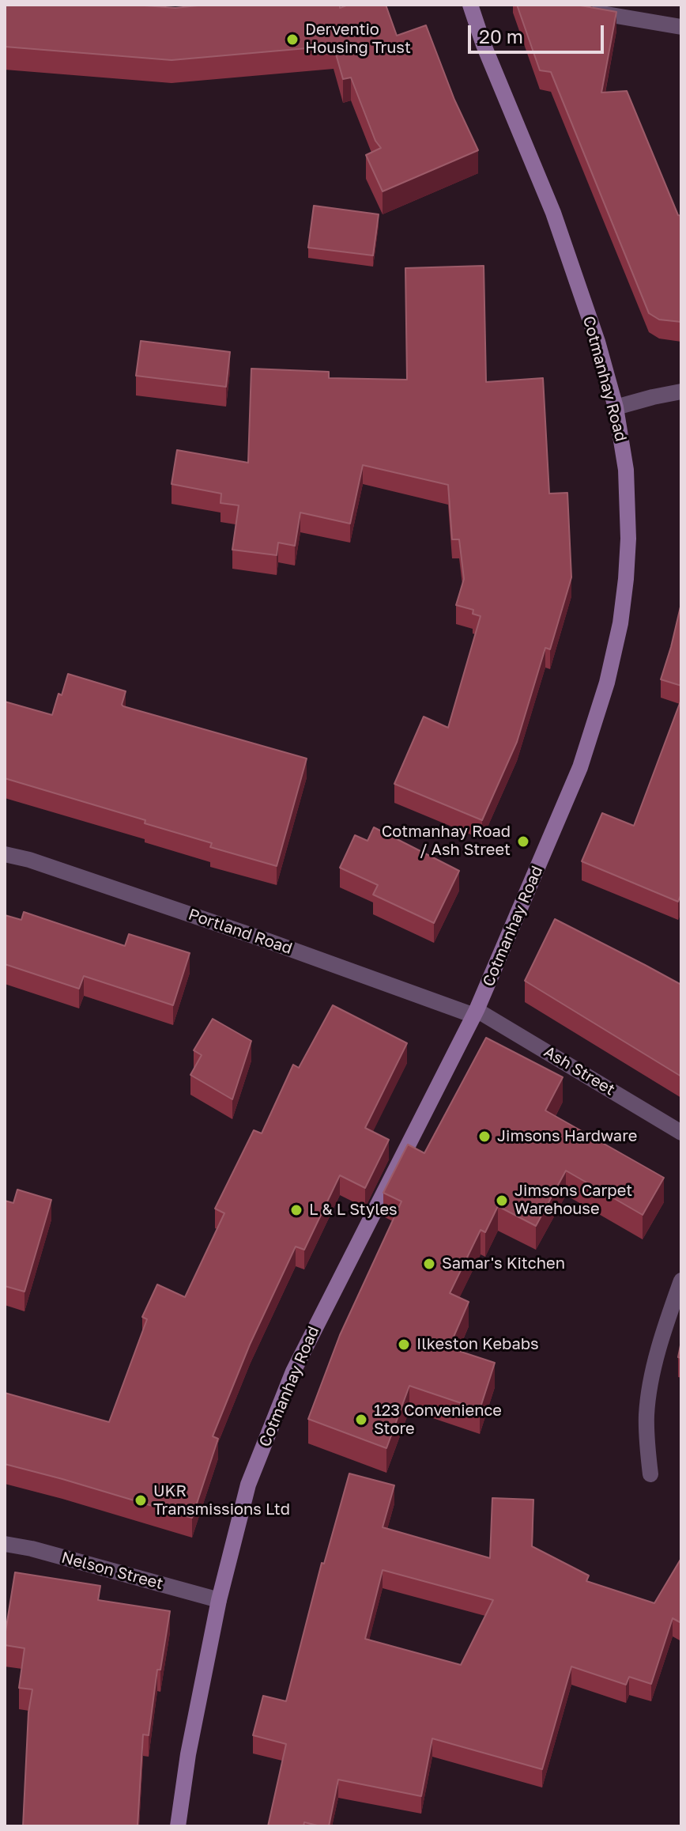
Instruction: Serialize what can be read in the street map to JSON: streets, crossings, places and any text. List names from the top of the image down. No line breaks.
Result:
{"streets":{"street":["Cotmanhay Road","Portland Road","Ash Street","Nelson Street"]},"crossings":[["Cotmanhay Road","Portland Road"],["Cotmanhay Road","Ash Street"],["Cotmanhay Road","Nelson Street"],["Portland Road","Ash Street"]],"places":["Derventio Housing Trust","Cotmanhay Road / Ash Street","Jimsons Hardware","Jimsons Carpet Warehouse","L & L Styles","Samar's Kitchen","Ilkeston Kebabs","123 Convenience Store","UKR Transmissions Ltd"],"scale_bar":"20 m"}
